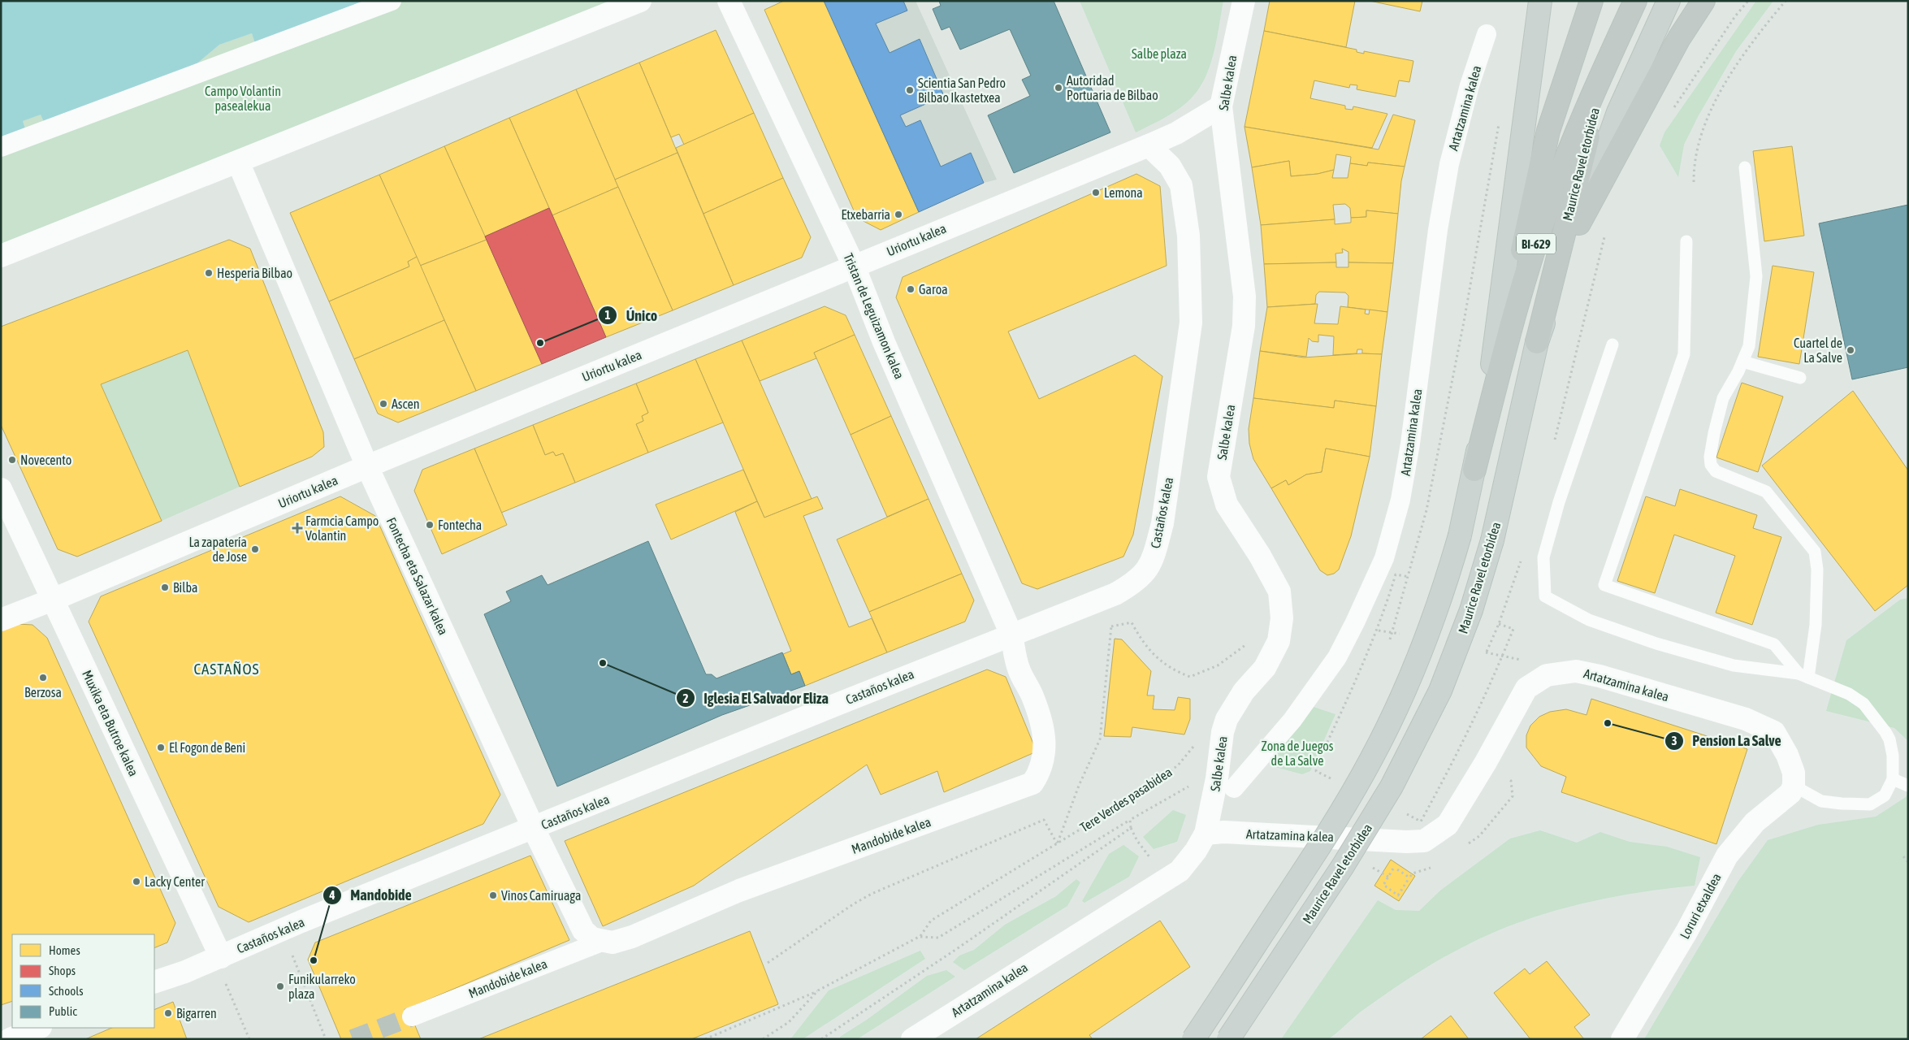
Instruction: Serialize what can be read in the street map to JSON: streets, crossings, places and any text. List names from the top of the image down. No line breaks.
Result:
{"streets":{"highway":["Maurice Ravel etorbidea","BI-629"],"street":["Salbe kalea","Artatzamina kalea","Uriortu kalea","Tristan de Leguizamon kalea","Castaños kalea","Fontecha eta Salazar kalea","Muxika eta Butroe kalea","Mandobide kalea","Loruri etxaldea"],"path":["Tere Verdes pasabidea"]},"crossings":[["Salbe kalea","Artatzamina kalea"],["Salbe kalea","Uriortu kalea"],["Artatzamina kalea","Loruri etxaldea"],["Maurice Ravel etorbidea","BI-629"],["Uriortu kalea","Tristan de Leguizamon kalea"],["Uriortu kalea","Castaños kalea"],["Uriortu kalea","Fontecha eta Salazar kalea"],["Uriortu kalea","Muxika eta Butroe kalea"],["Tristan de Leguizamon kalea","Castaños kalea"],["Tristan de Leguizamon kalea","Mandobide kalea"],["Castaños kalea","Fontecha eta Salazar kalea"],["Castaños kalea","Muxika eta Butroe kalea"],["Castaños kalea","Mandobide kalea"],["Fontecha eta Salazar kalea","Mandobide kalea"]],"districts":["CASTAÑOS"],"parks":["Salbe plaza","Campo Volantin pasealekua","Zona de Juegos de La Salve"],"places":{"other":["Autoridad Portuaria de Bilbao","Scientia San Pedro Bilbao Ikastetxea","Lemona","Etxebarria","Hesperia Bilbao","Garoa","Único","Cuartel de La Salve","Ascen","Novecento","Fontecha","La zapatería de Jose","Bilba","Iglesia El Salvador Eliza","Berzosa","Pension La Salve","El Fogon de Beni","Lacky Center","Vinos Camiruaga","Mandobide","Funikularreko plaza","Bigarren"],"health":["Farmcia Campo Volantin"]},"legend":["Homes","Shops","Schools","Public"]}
